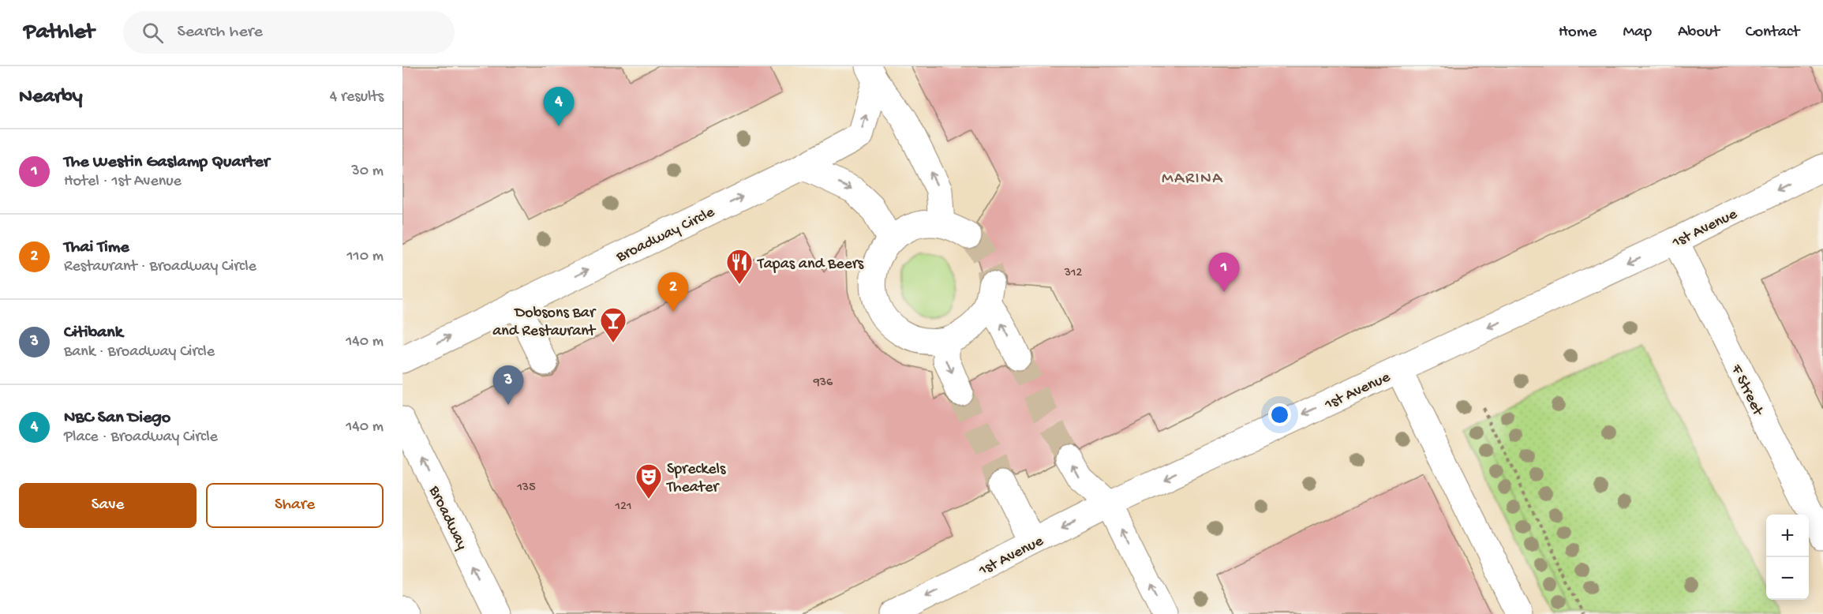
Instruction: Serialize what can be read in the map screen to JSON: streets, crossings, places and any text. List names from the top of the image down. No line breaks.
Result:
{"streets":{"street":["1st Avenue","Broadway Circle","F Street","Broadway"]},"crossings":[["1st Avenue","F Street"]],"one_way":["1st Avenue","Broadway Circle","Broadway"],"districts":["MARINA"],"places":{"restaurant":["Tapas and Beers"],"bar":["Dobsons Bar and Restaurant"],"theatre":["Spreckels Theater"]},"house_numbers":["312","936","135","121"],"page":{"header":"Pathlet","search":"Search here","nav":["Home","Map","About","Contact"],"heading":["Nearby","4 results"],"pins":["4","1","2","3"],"list":[{"mark":"1","name":"The Westin Gaslamp Quarter","note":"Hotel · 1st Avenue","value":"30 m"},{"mark":"2","name":"Thai Time","note":"Restaurant · Broadway Circle","value":"110 m"},{"mark":"3","name":"Citibank","note":"Bank · Broadway Circle","value":"140 m"},{"mark":"4","name":"NBC San Diego","note":"Place · Broadway Circle","value":"140 m"}],"buttons":["Save","Share"],"map_buttons":["+","−"]}}
